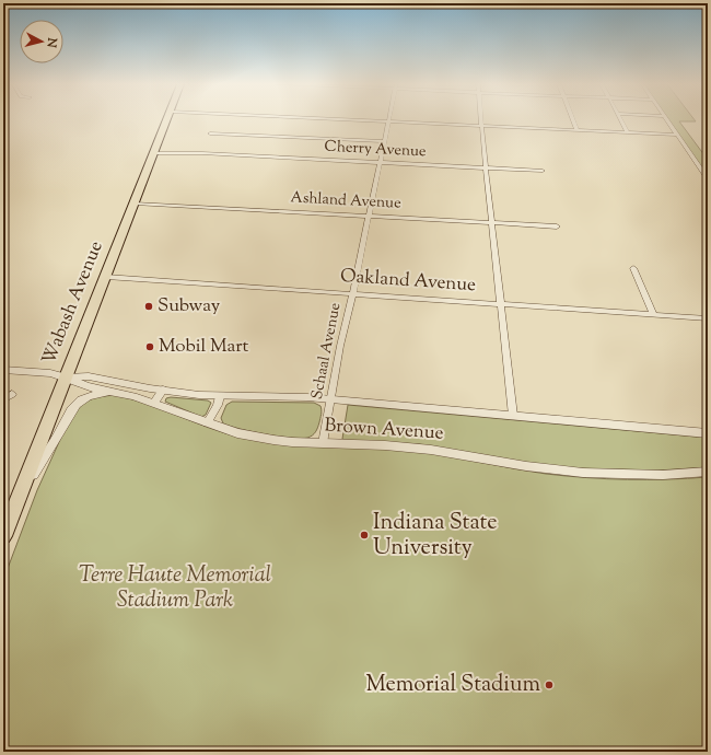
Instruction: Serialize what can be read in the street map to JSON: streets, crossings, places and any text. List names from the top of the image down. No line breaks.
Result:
{"streets":{"main road":["Wabash Avenue"],"street":["Cherry Avenue","Ashland Avenue","Oakland Avenue","Schaal Avenue","Brown Avenue"]},"crossings":[["Cherry Avenue","Wabash Avenue"],["Cherry Avenue","Schaal Avenue"],["Ashland Avenue","Wabash Avenue"],["Ashland Avenue","Schaal Avenue"],["Oakland Avenue","Wabash Avenue"],["Oakland Avenue","Schaal Avenue"],["Wabash Avenue","Brown Avenue"],["Schaal Avenue","Brown Avenue"]],"parks":["Terre Haute Memorial Stadium Park"],"places":["Subway","Mobil Mart","Indiana State University","Memorial Stadium"],"north":"right"}
